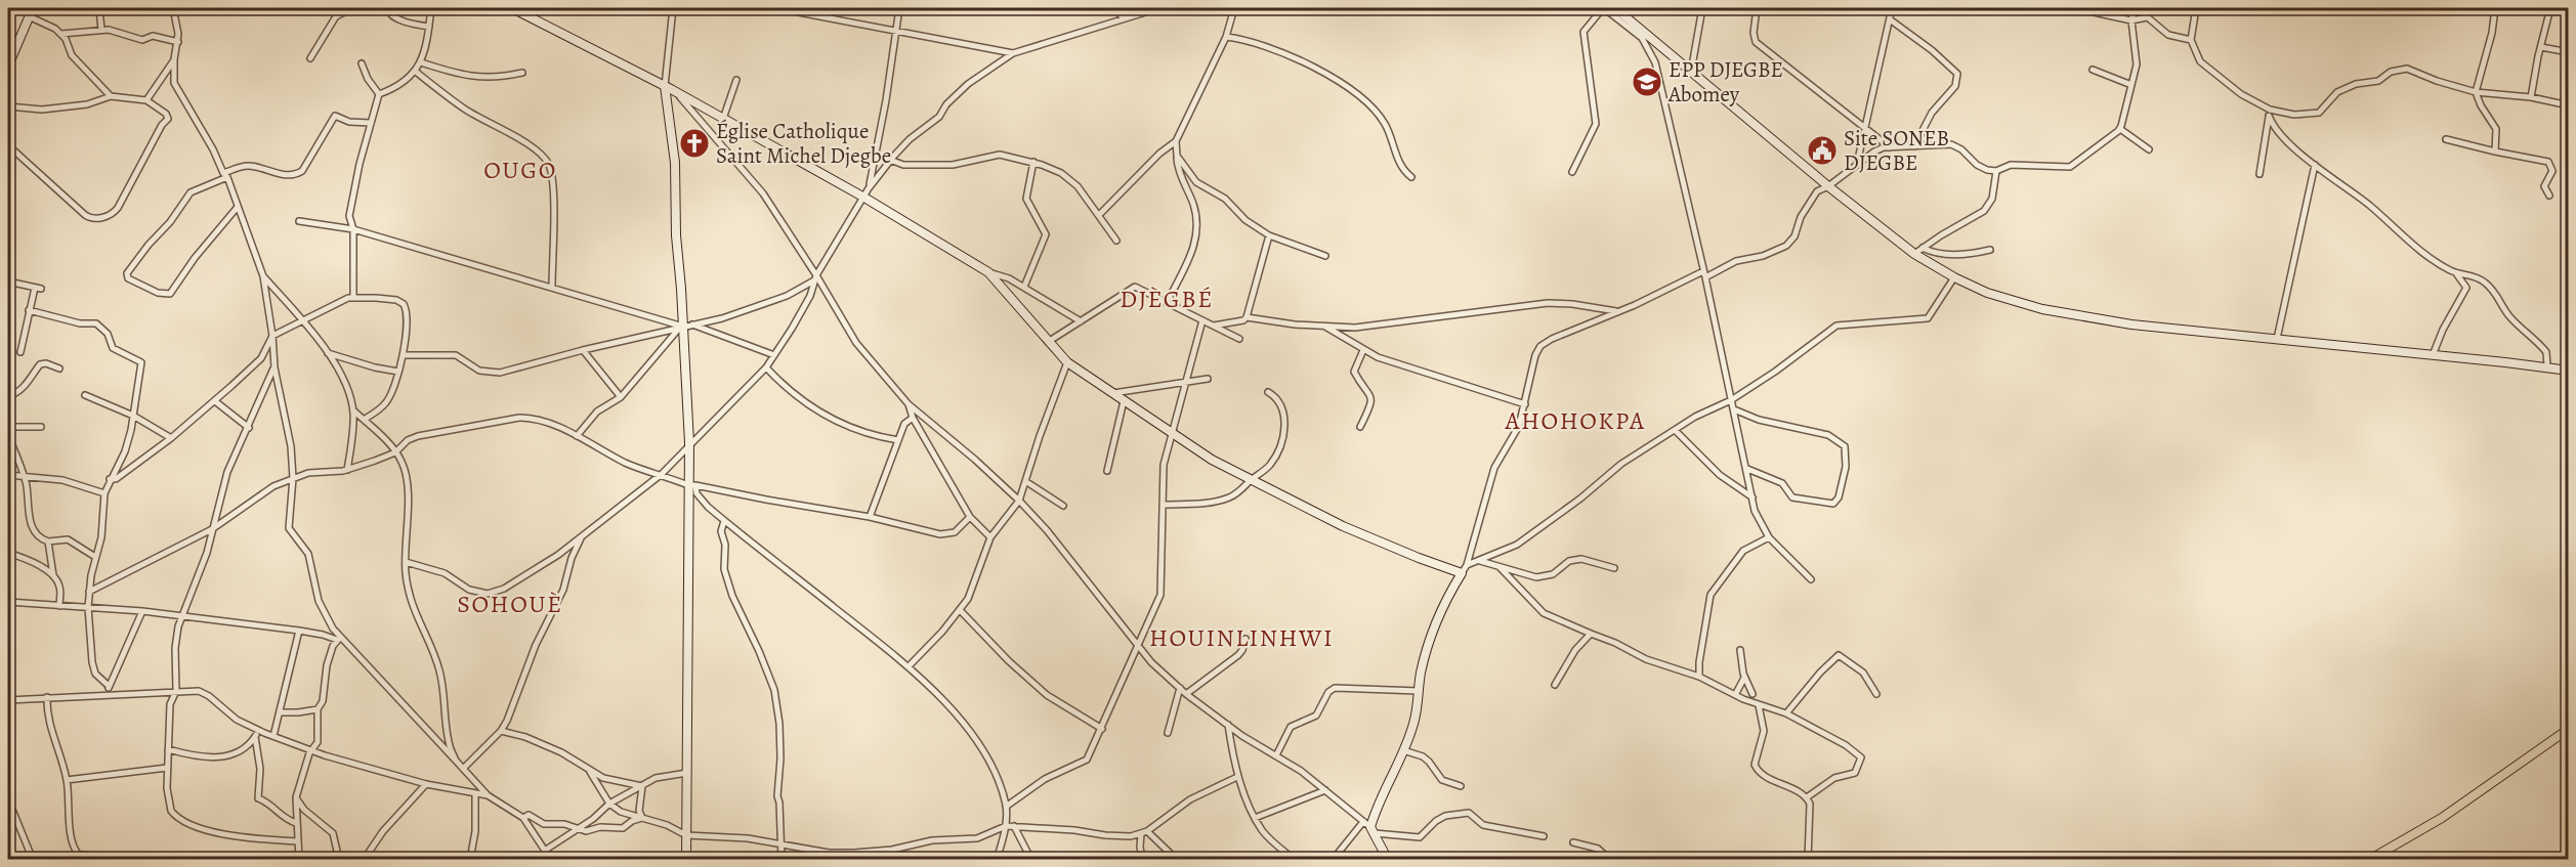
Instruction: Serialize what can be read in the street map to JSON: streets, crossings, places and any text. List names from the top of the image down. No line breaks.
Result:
{"districts":["OUGO","DJÈGBÉ","AHOHOKPA","SOHOUÈ","HOUINLINHWI"],"places":{"school or university":["EPP DJEGBE Abomey"],"church":["Église Catholique Saint Michel Djegbe"],"public building":["Site SONEB DJEGBE"]}}
